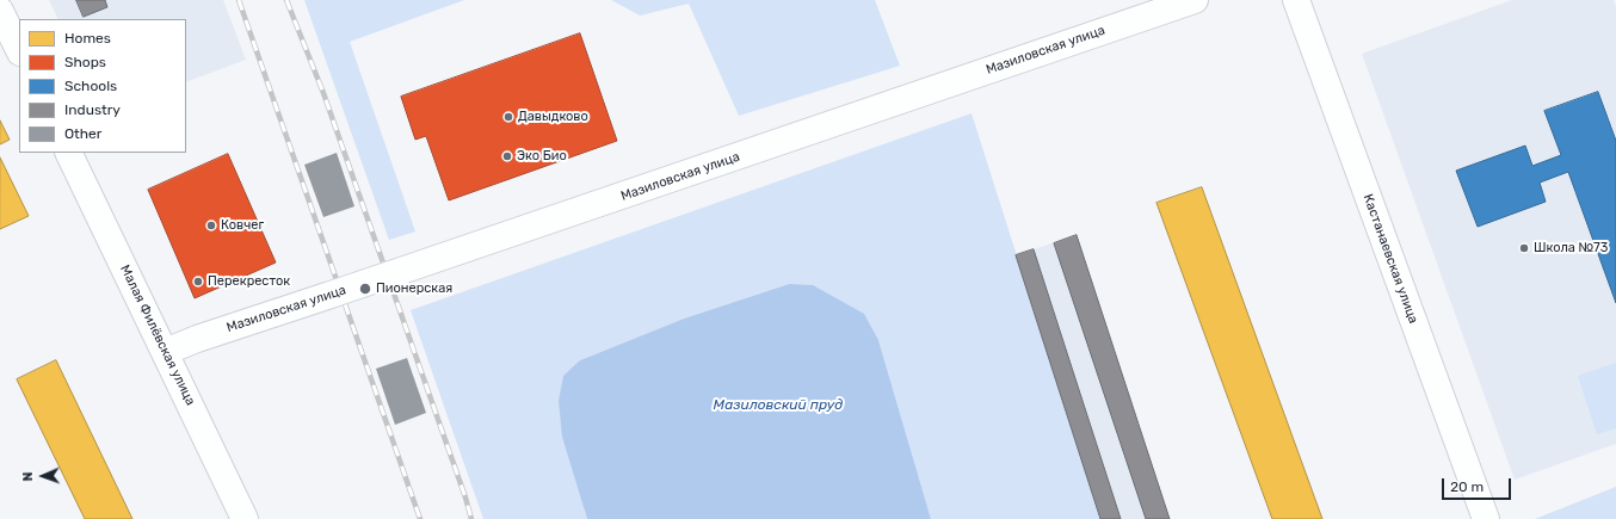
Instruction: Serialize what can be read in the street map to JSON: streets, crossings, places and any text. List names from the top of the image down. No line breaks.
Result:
{"streets":{"street":["Мазиловская улица","Кастанаевская улица","Малая Филёвская улица"]},"crossings":[["Мазиловская улица","Малая Филёвская улица"]],"water":["Мазиловский пруд"],"places":["Давыдково","Эко Био","Ковчег","Школа №73","Перекресток","Пионерская"],"legend":["Homes","Shops","Schools","Industry","Other"],"scale_bar":"20 m","north":"left"}
